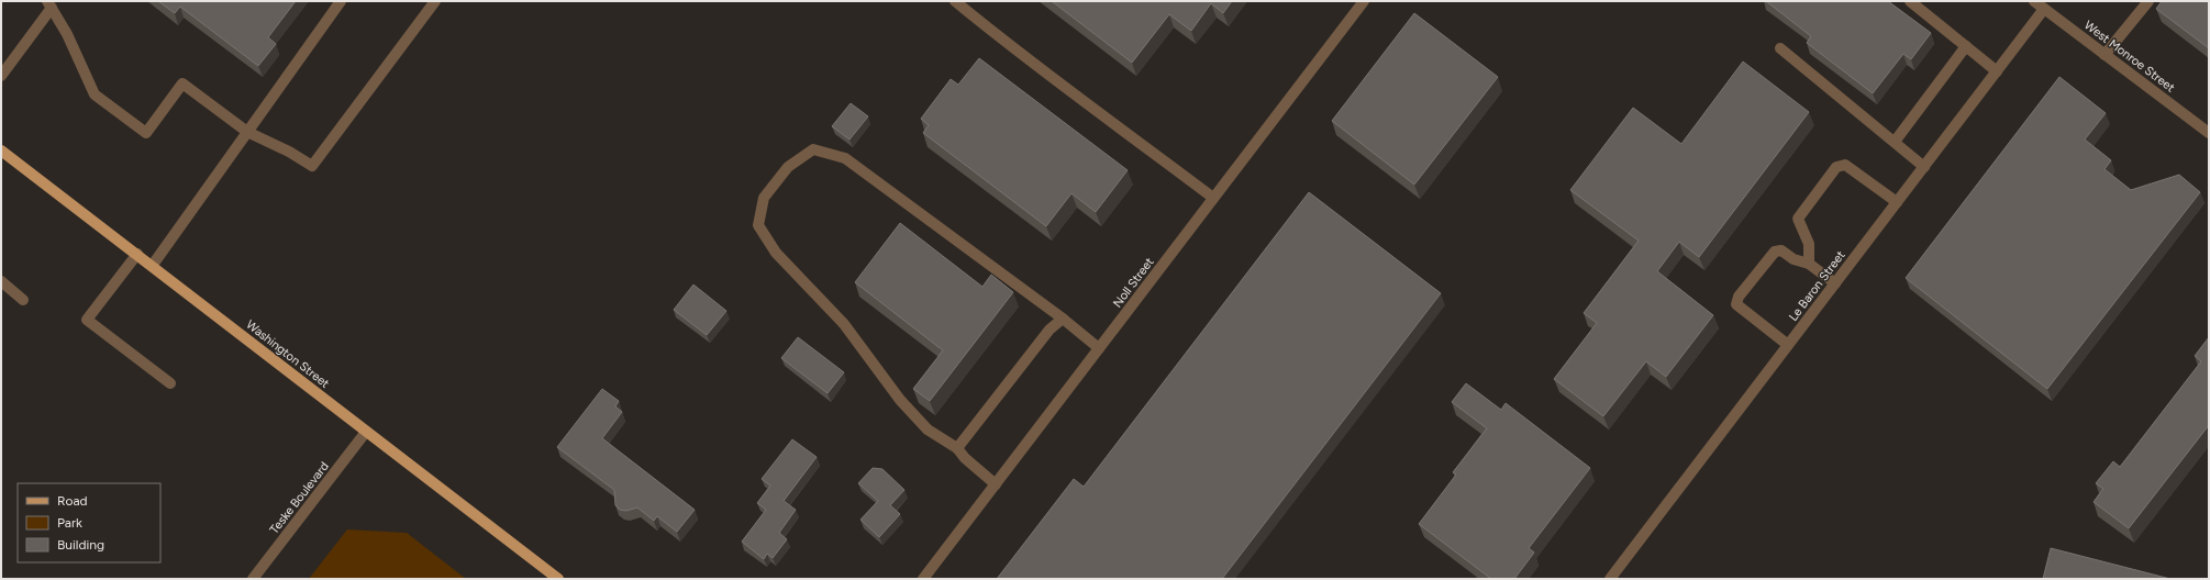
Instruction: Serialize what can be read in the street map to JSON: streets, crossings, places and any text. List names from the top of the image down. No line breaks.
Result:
{"streets":{"main road":["Washington Street"],"street":["West Monroe Street","Noll Street","Le Baron Street","Teske Boulevard"]},"crossings":[["West Monroe Street","Le Baron Street"],["Washington Street","Teske Boulevard"]],"legend":["Road","Park","Building"]}
